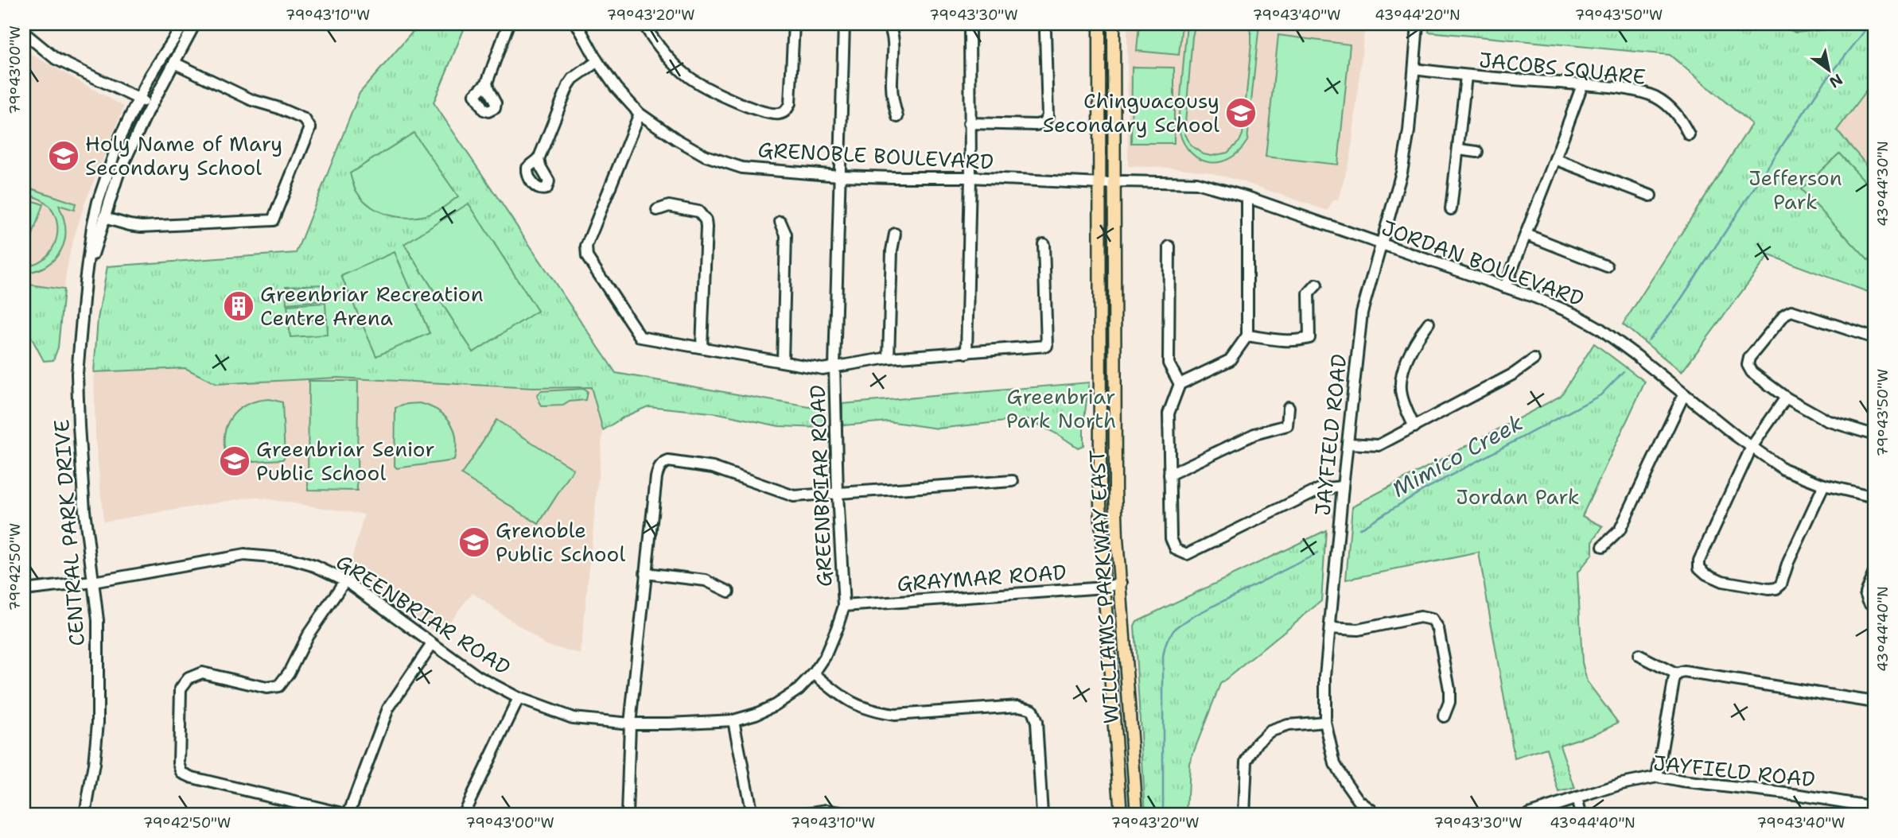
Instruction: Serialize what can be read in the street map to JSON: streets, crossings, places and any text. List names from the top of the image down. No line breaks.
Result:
{"streets":{"main road":["WILLIAMS PARKWAY EAST"],"street":["JACOBS SQUARE","GRENOBLE BOULEVARD","JORDAN BOULEVARD","JAYFIELD ROAD","GREENBRIAR ROAD","CENTRAL PARK DRIVE","GRAYMAR ROAD"]},"crossings":[["JACOBS SQUARE","JAYFIELD ROAD"],["GRENOBLE BOULEVARD","JORDAN BOULEVARD"],["GRENOBLE BOULEVARD","GREENBRIAR ROAD"],["GRENOBLE BOULEVARD","WILLIAMS PARKWAY EAST"],["JORDAN BOULEVARD","JAYFIELD ROAD"],["JORDAN BOULEVARD","WILLIAMS PARKWAY EAST"],["GREENBRIAR ROAD","CENTRAL PARK DRIVE"],["GREENBRIAR ROAD","GRAYMAR ROAD"],["GRAYMAR ROAD","WILLIAMS PARKWAY EAST"]],"water":["Mimico Creek"],"parks":["Jefferson Park","Greenbriar Park North","Jordan Park"],"places":{"school or university":["Chinguacousy Secondary School","Holy Name of Mary Secondary School","Greenbriar Senior Public School","Grenoble Public School"],"building":["Greenbriar Recreation Centre Arena"]},"north":"bottom right","coordinates":["79°43'10\"W","79°43'20\"W","79°43'30\"W","79°43'40\"W","43°44'20\"N","79°43'50\"W","79°43'00\"W","43°44'30\"N","79°42'50\"W","43°44'40\"N"]}
